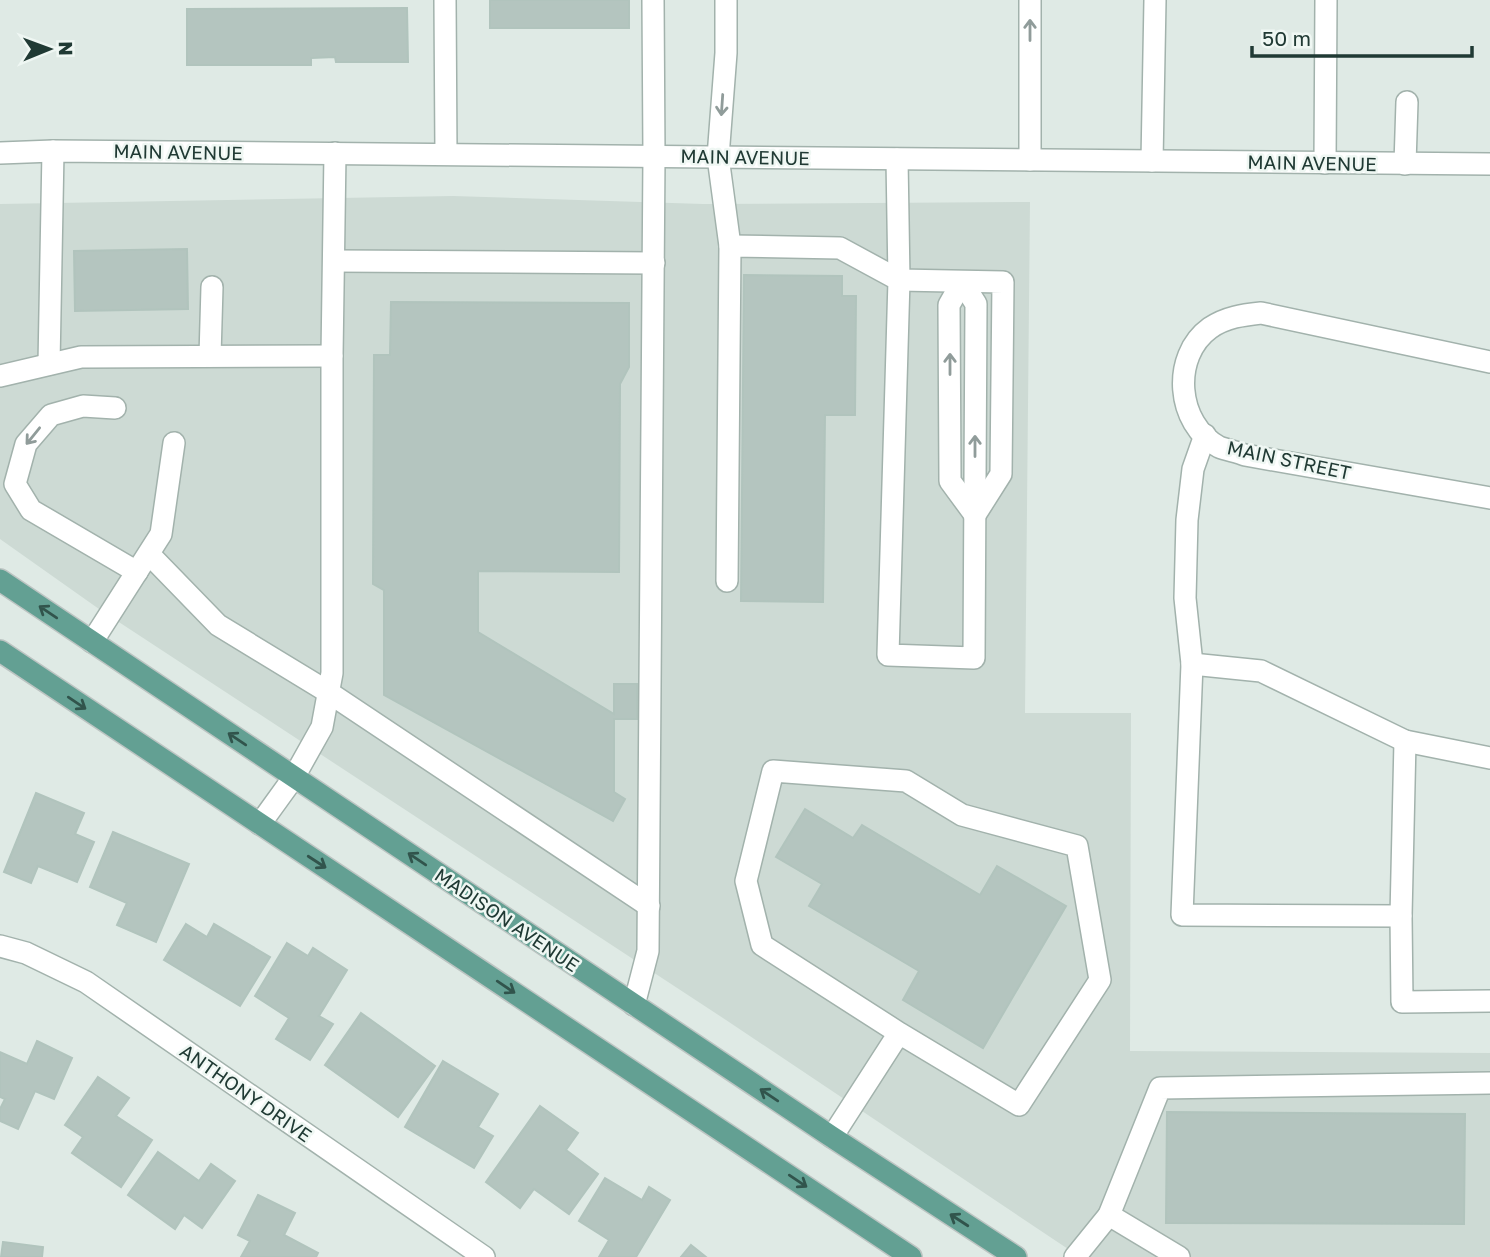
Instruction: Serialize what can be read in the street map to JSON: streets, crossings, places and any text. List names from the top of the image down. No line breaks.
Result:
{"streets":{"main road":["MADISON AVENUE"],"street":["MAIN AVENUE","MAIN STREET","ANTHONY DRIVE"]},"scale_bar":"50 m","north":"right"}
